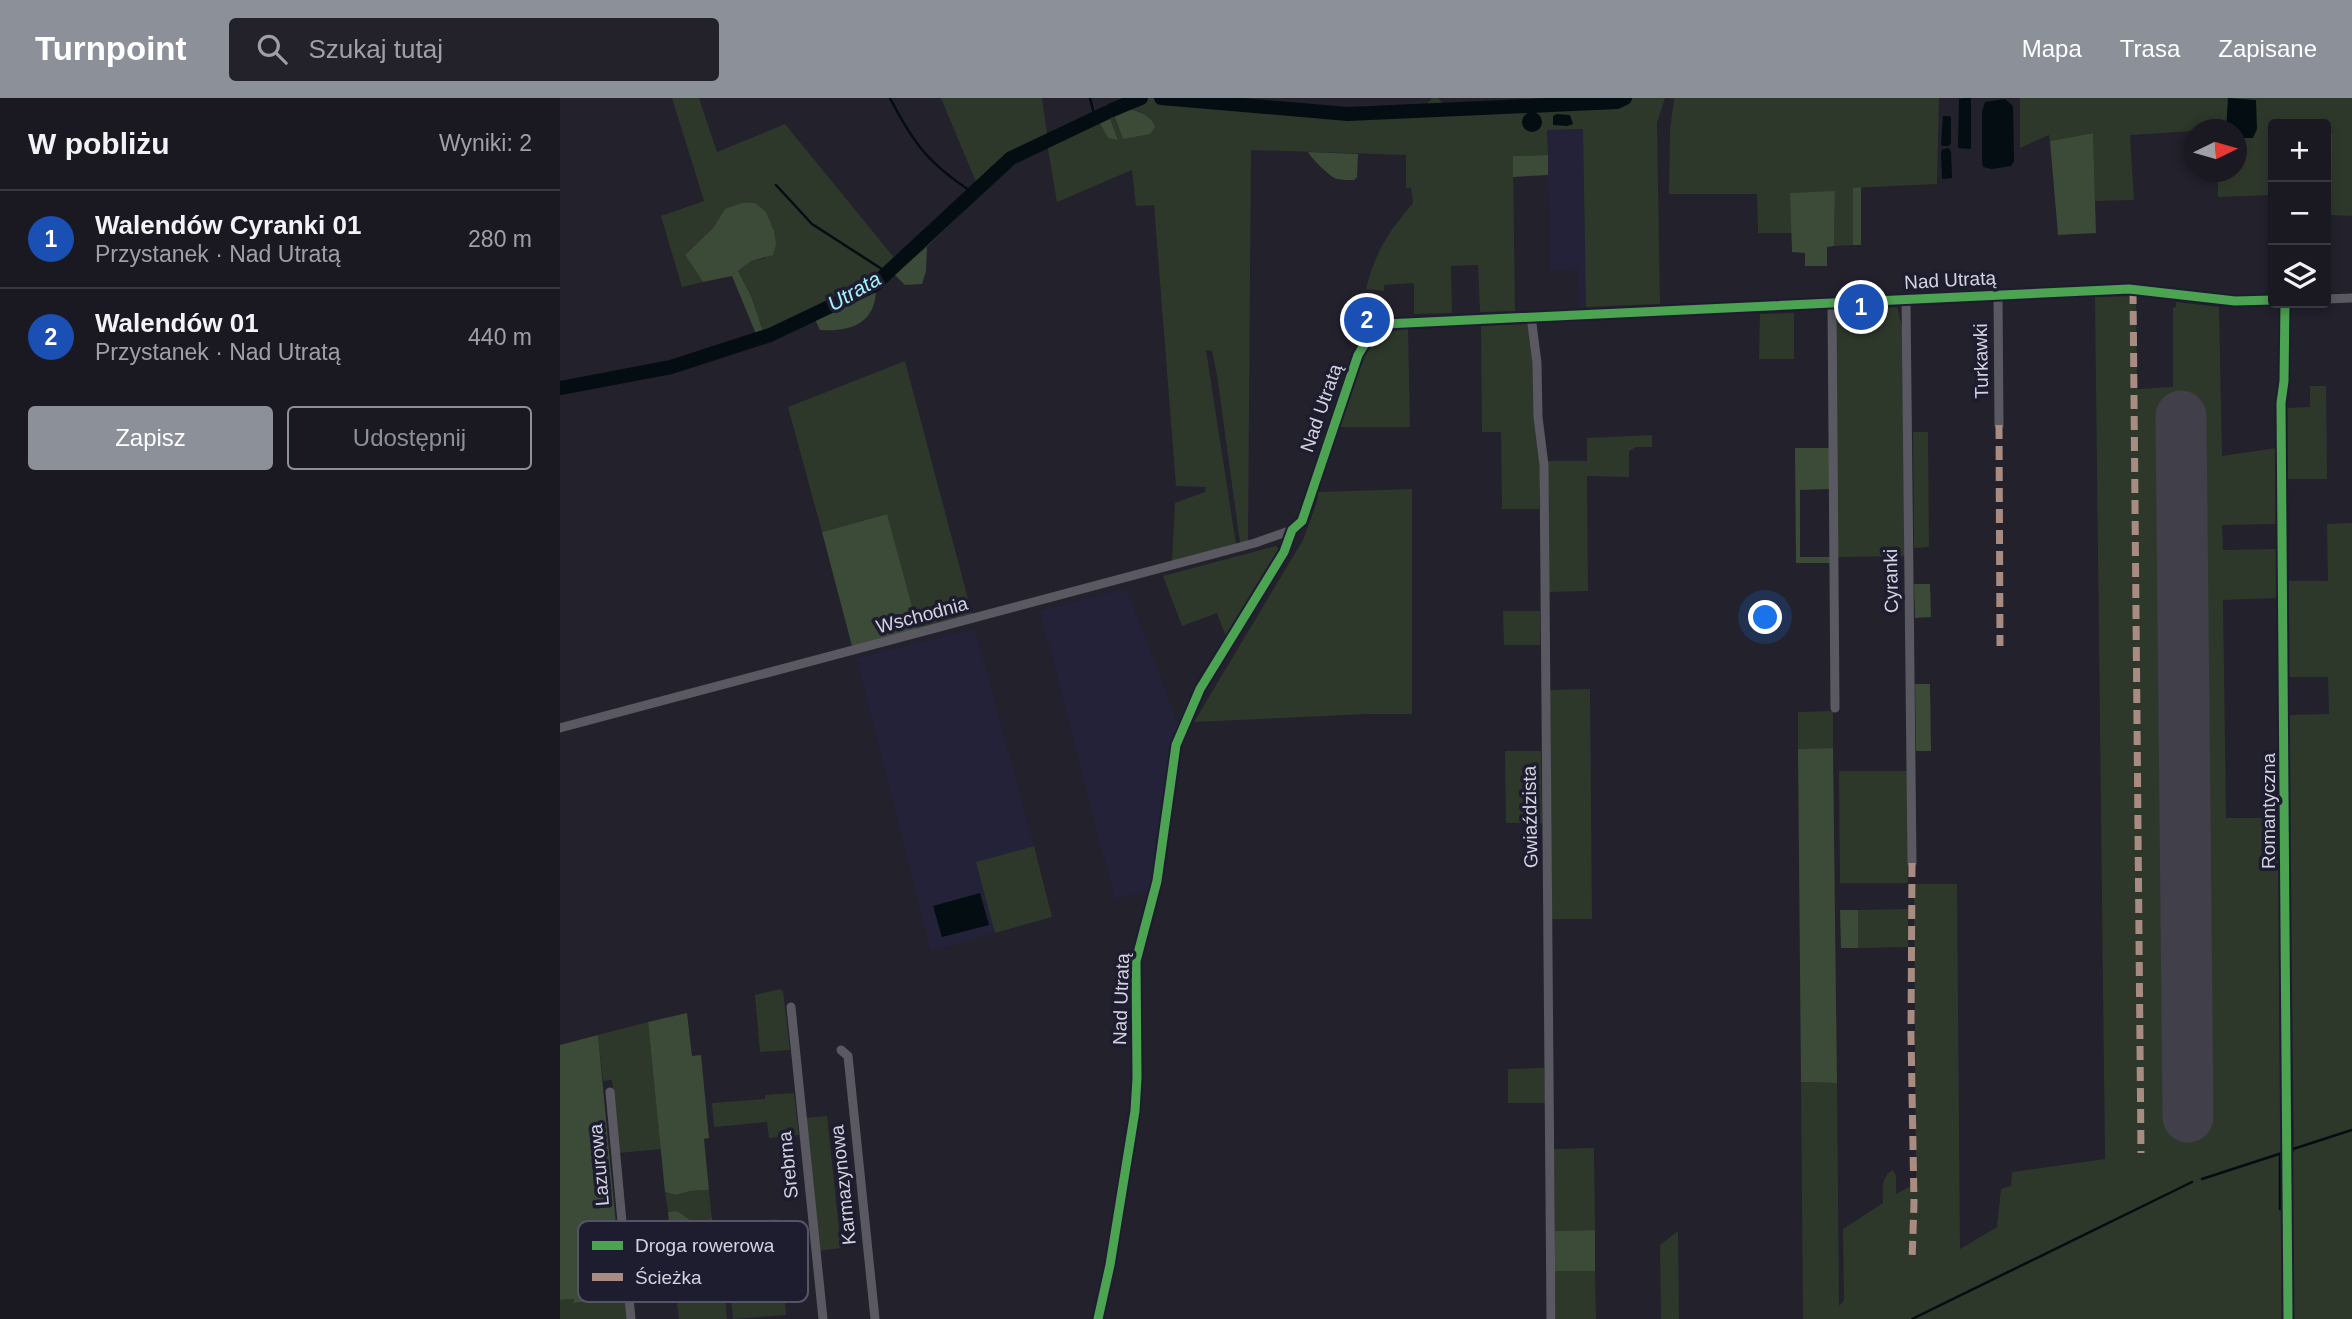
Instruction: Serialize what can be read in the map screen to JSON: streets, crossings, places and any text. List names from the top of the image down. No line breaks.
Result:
{"streets":{"street":["Nad Utratą","Turkawki","Cyranki","Wschodnia","Romantyczna","Gwiaździsta","Lazurowa","Srebrna","Karmazynowa"]},"crossings":[["Nad Utratą","Turkawki"],["Nad Utratą","Cyranki"],["Nad Utratą","Wschodnia"],["Nad Utratą","Gwiaździsta"]],"water":["Utrata"],"legend":["Droga rowerowa","Ścieżka"],"north":"right","page":{"header":"Turnpoint","search":"Szukaj tutaj","nav":["Mapa","Trasa","Zapisane"],"heading":["W pobliżu","Wyniki: 2"],"map_buttons":["+","−"],"list":[{"mark":"1","name":"Walendów Cyranki 01","note":"Przystanek · Nad Utratą","value":"280 m"},{"mark":"2","name":"Walendów 01","note":"Przystanek · Nad Utratą","value":"440 m"}],"pins":["1","2"],"buttons":["Zapisz","Udostępnij"]}}
